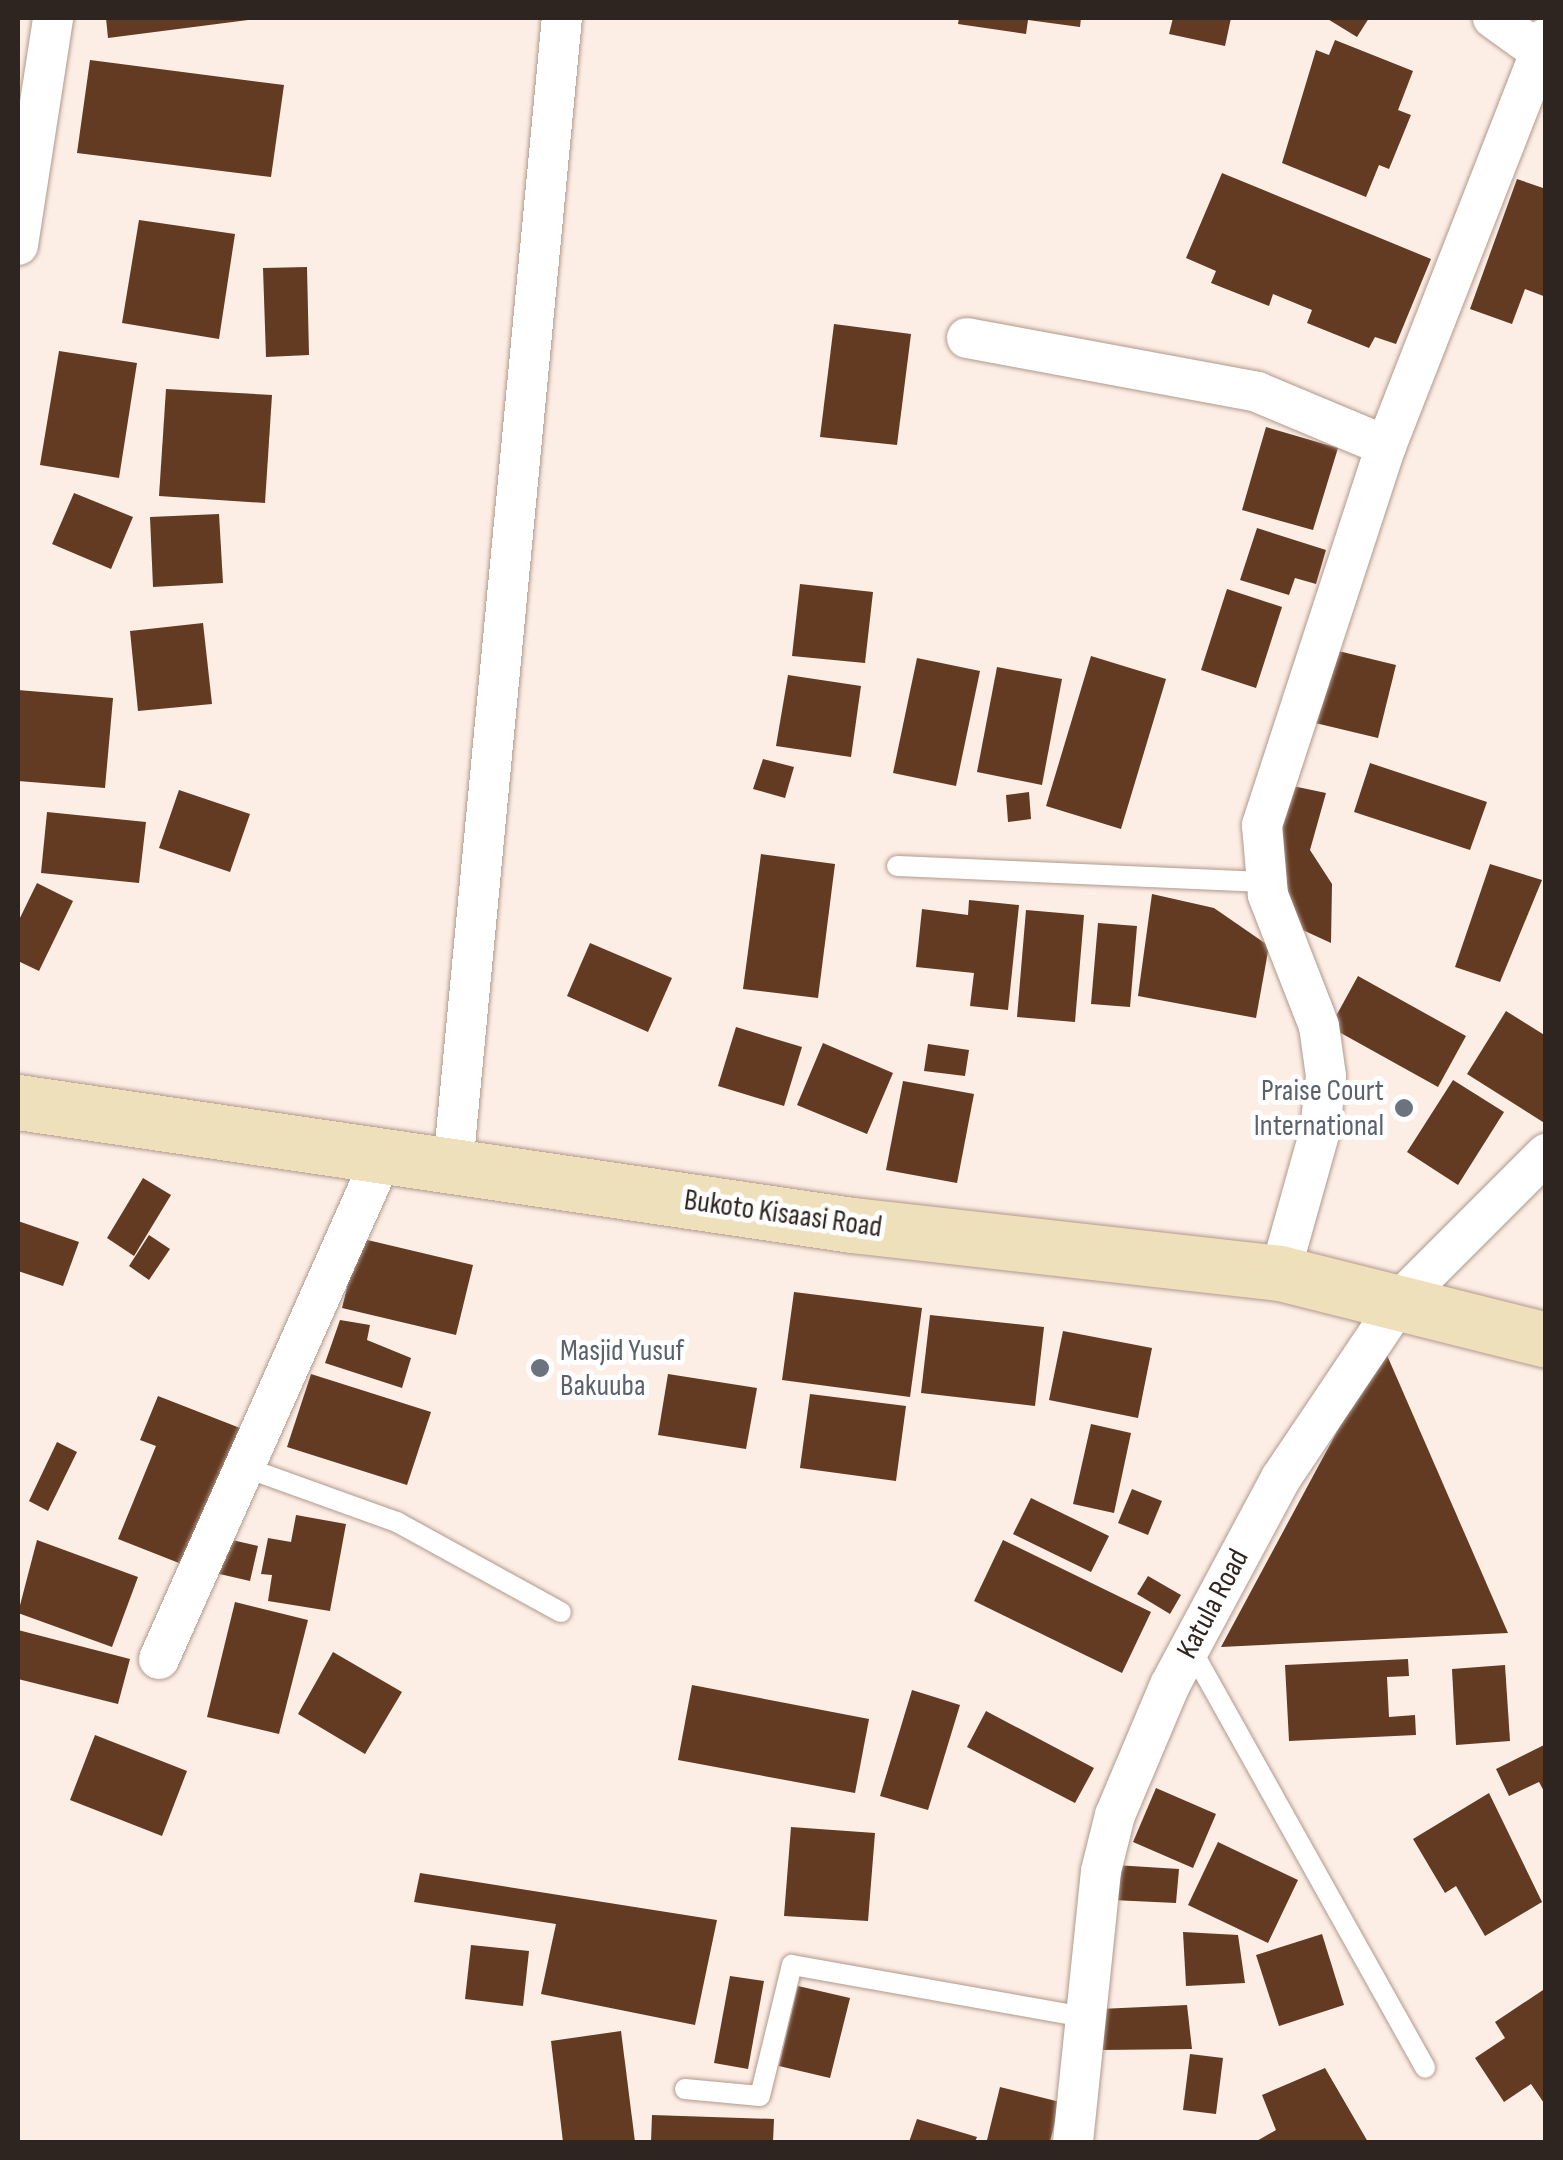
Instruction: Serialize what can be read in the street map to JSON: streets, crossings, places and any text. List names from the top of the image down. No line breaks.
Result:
{"streets":{"main road":["Bukoto Kisaasi Road"],"street":["Katula Road"]},"crossings":[["Bukoto Kisaasi Road","Katula Road"]],"places":["Praise Court International","Masjid Yusuf Bakuuba"]}
